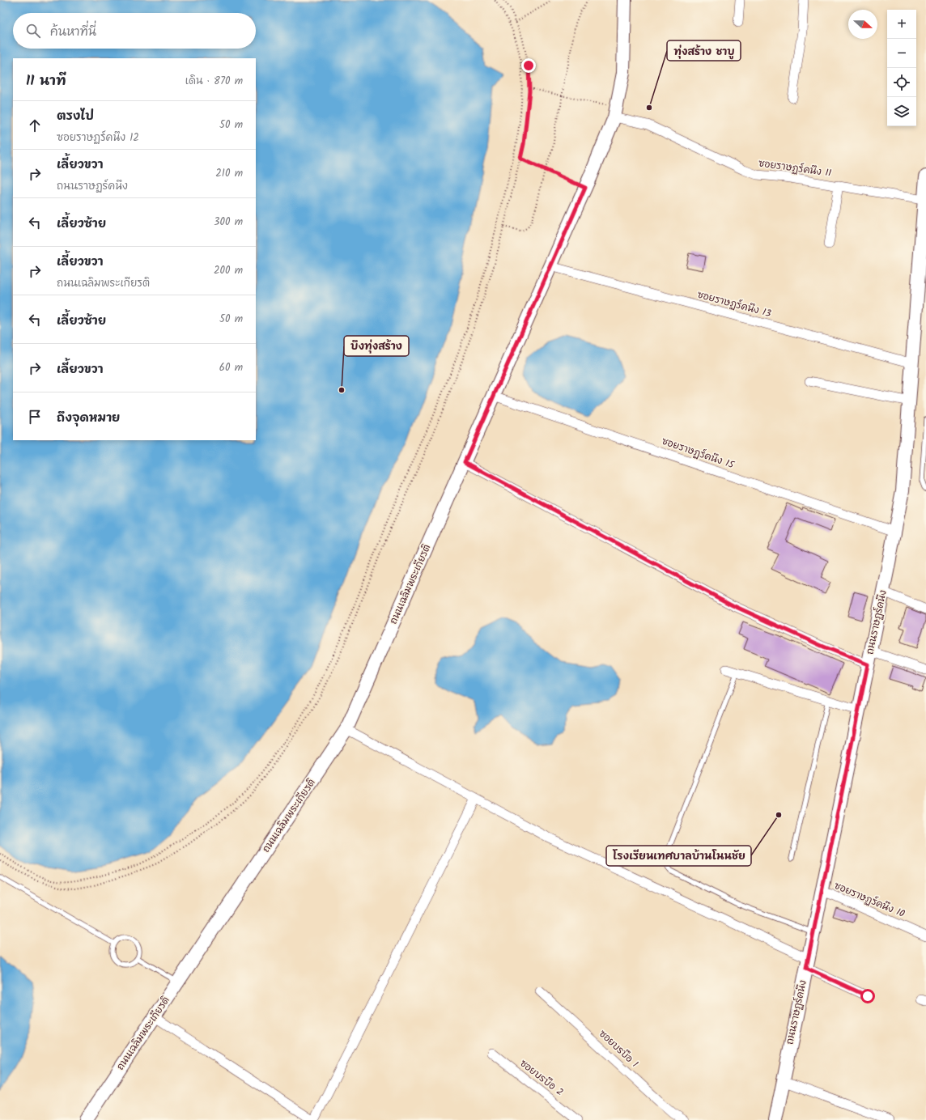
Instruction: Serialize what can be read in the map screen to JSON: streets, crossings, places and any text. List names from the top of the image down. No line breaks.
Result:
{"streets":{"street":["ซอยราษฏร์คนึง 11","ซอยราษฏร์คนึง 13","ซอยราษฏร์คนึง 15","ถนนเฉลิมพระเกียรติ","ถนนราษฏร์คนึง","ซอยราษฏร์คนึง 10","ซอยบรบือ 1","ซอยบรบือ 2"]},"crossings":[["ซอยราษฏร์คนึง 11","ถนนเฉลิมพระเกียรติ"],["ซอยราษฏร์คนึง 11","ถนนราษฏร์คนึง"],["ซอยราษฏร์คนึง 13","ถนนเฉลิมพระเกียรติ"],["ซอยราษฏร์คนึง 13","ถนนราษฏร์คนึง"],["ซอยราษฏร์คนึง 15","ถนนเฉลิมพระเกียรติ"],["ซอยราษฏร์คนึง 15","ถนนราษฏร์คนึง"],["ถนนราษฏร์คนึง","ซอยราษฏร์คนึง 10"]],"places":["ทุ่งสร้าง ชาบู","บึงทุ่งสร้าง","โรงเรียนเทศบาลบ้านโนนชัย"],"north":"right","page":{"map_buttons":["+","−"],"search":"ค้นหาที่นี่","heading":["11 นาที","เดิน · 870 m"],"list":[["ตรงไป","ซอยราษฏร์คนึง 12","50 m"],["เลี้ยวขวา","ถนนราษฏร์คนึง","210 m"],["เลี้ยวซ้าย","300 m"],["เลี้ยวขวา","ถนนเฉลิมพระเกียรติ","200 m"],["เลี้ยวซ้าย","50 m"],["เลี้ยวขวา","60 m"],"ถึงจุดหมาย"]}}
